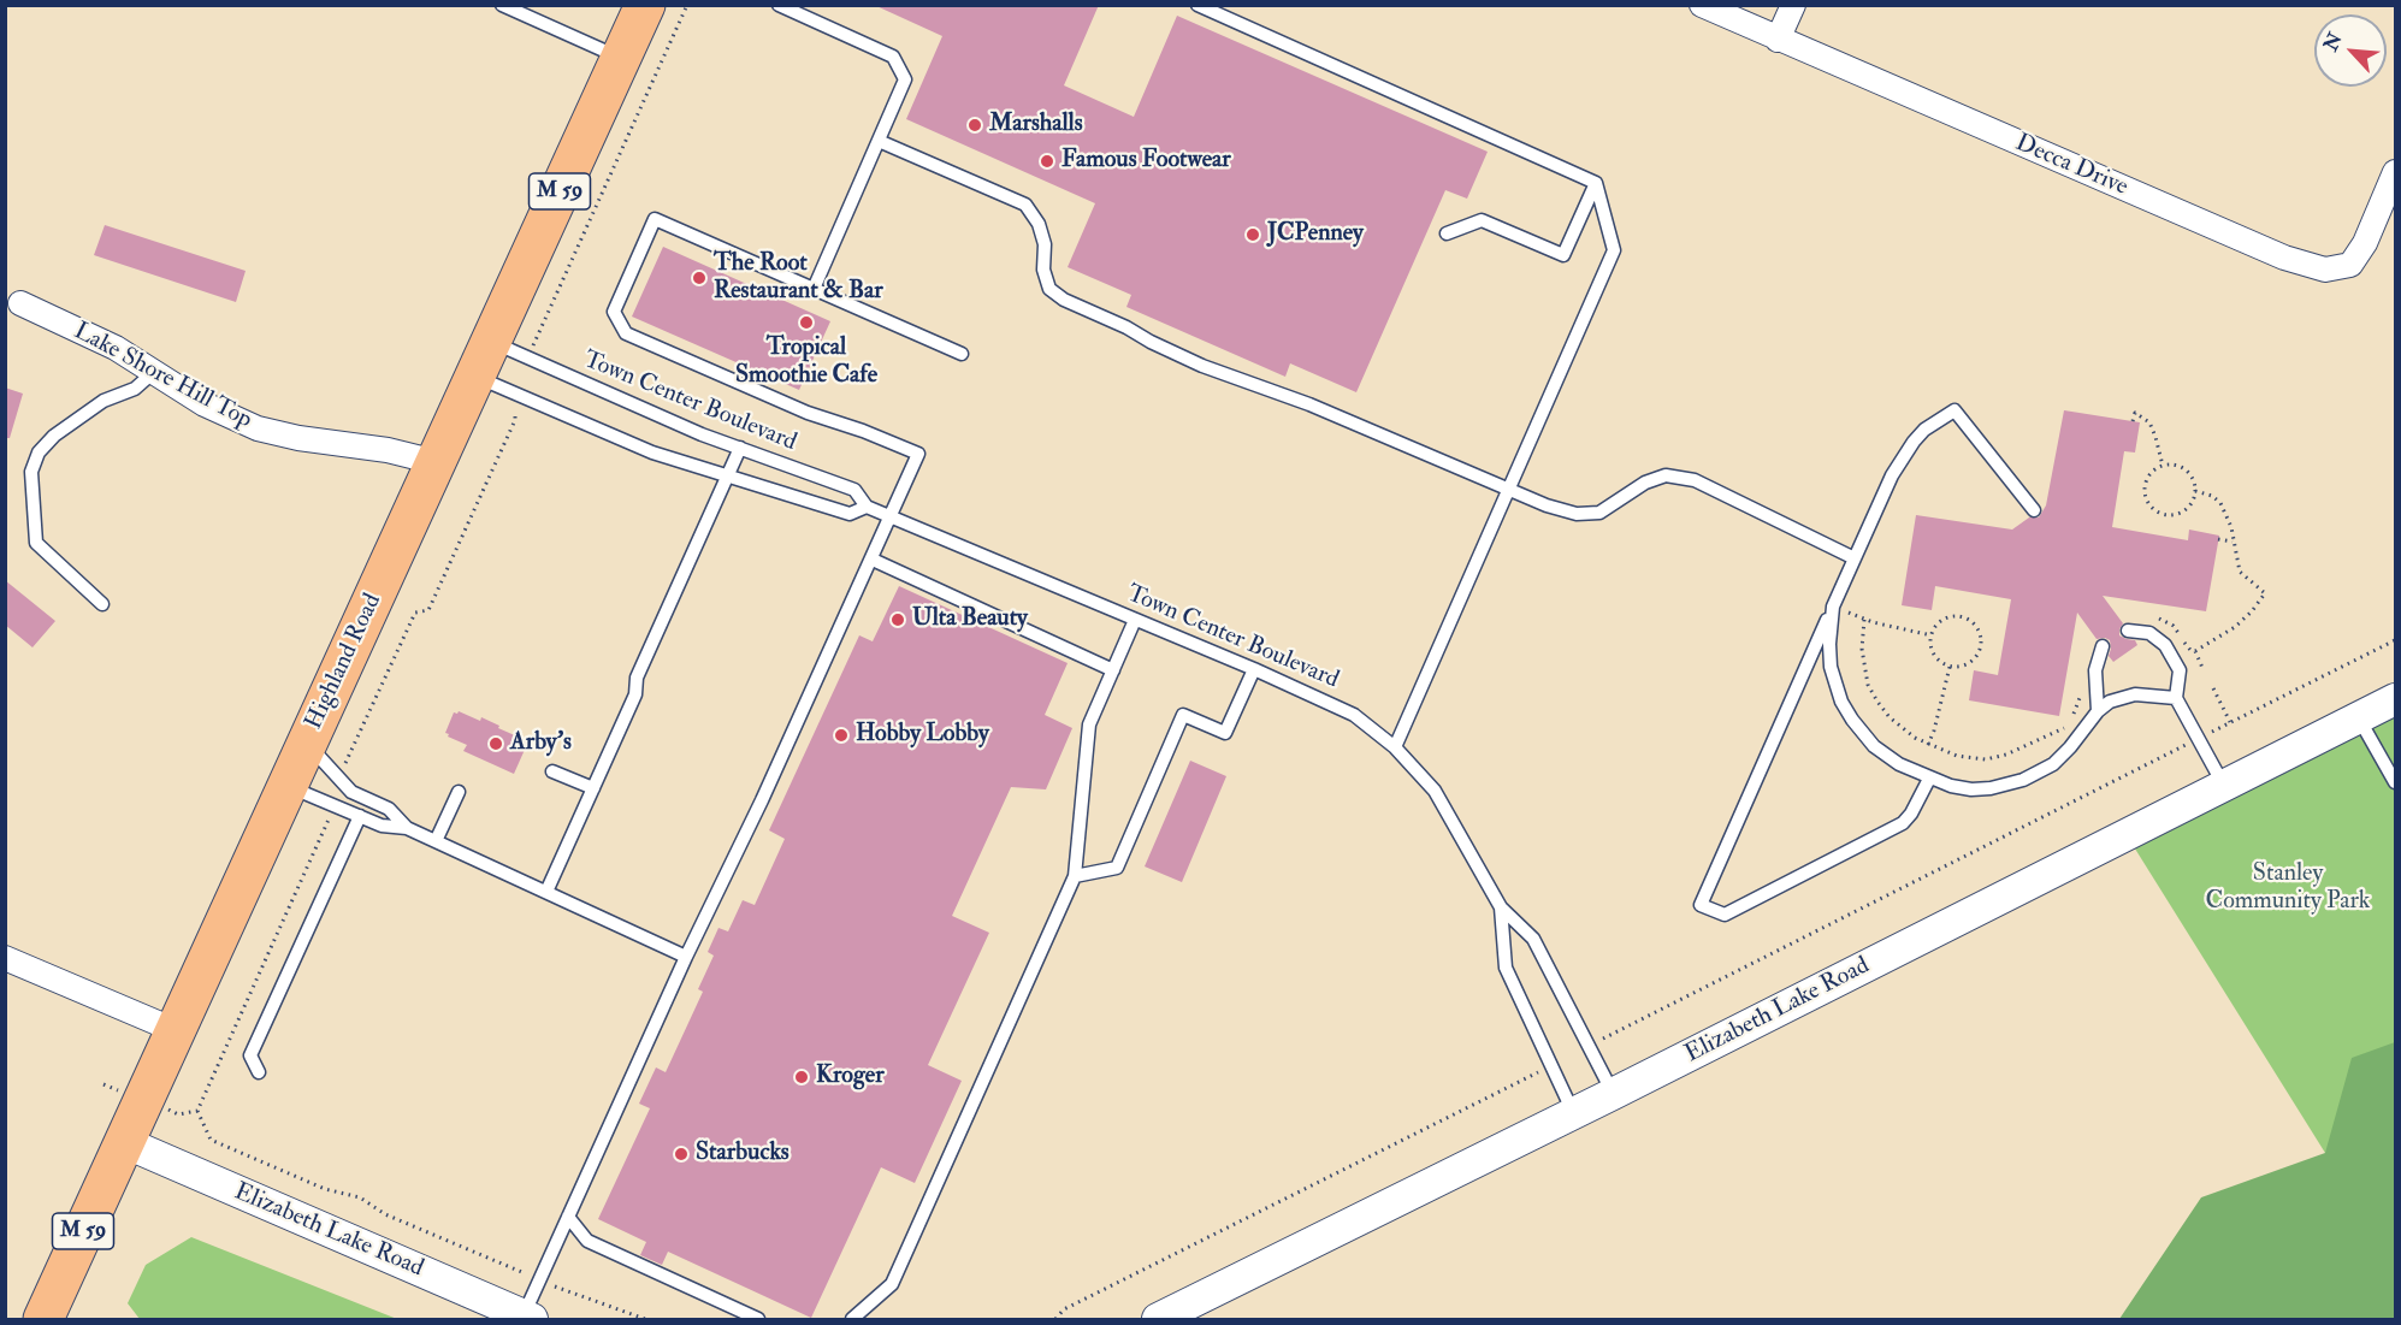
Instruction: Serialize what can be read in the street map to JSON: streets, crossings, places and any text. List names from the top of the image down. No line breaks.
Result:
{"streets":{"highway":["M 59","Highland Road"],"street":["Decca Drive","Lake Shore Hill Top","Elizabeth Lake Road"],"lane":["Town Center Boulevard"]},"crossings":[["Lake Shore Hill Top","Highland Road"],["Town Center Boulevard","Highland Road"],["Town Center Boulevard","Elizabeth Lake Road"],["Highland Road","Elizabeth Lake Road"]],"parks":["Stanley Community Park"],"places":["Marshalls","Famous Footwear","JCPenney","The Root Restaurant & Bar","Tropical Smoothie Cafe","Ulta Beauty","Hobby Lobby","Arby's","Kroger","Starbucks"],"north":"top left"}
